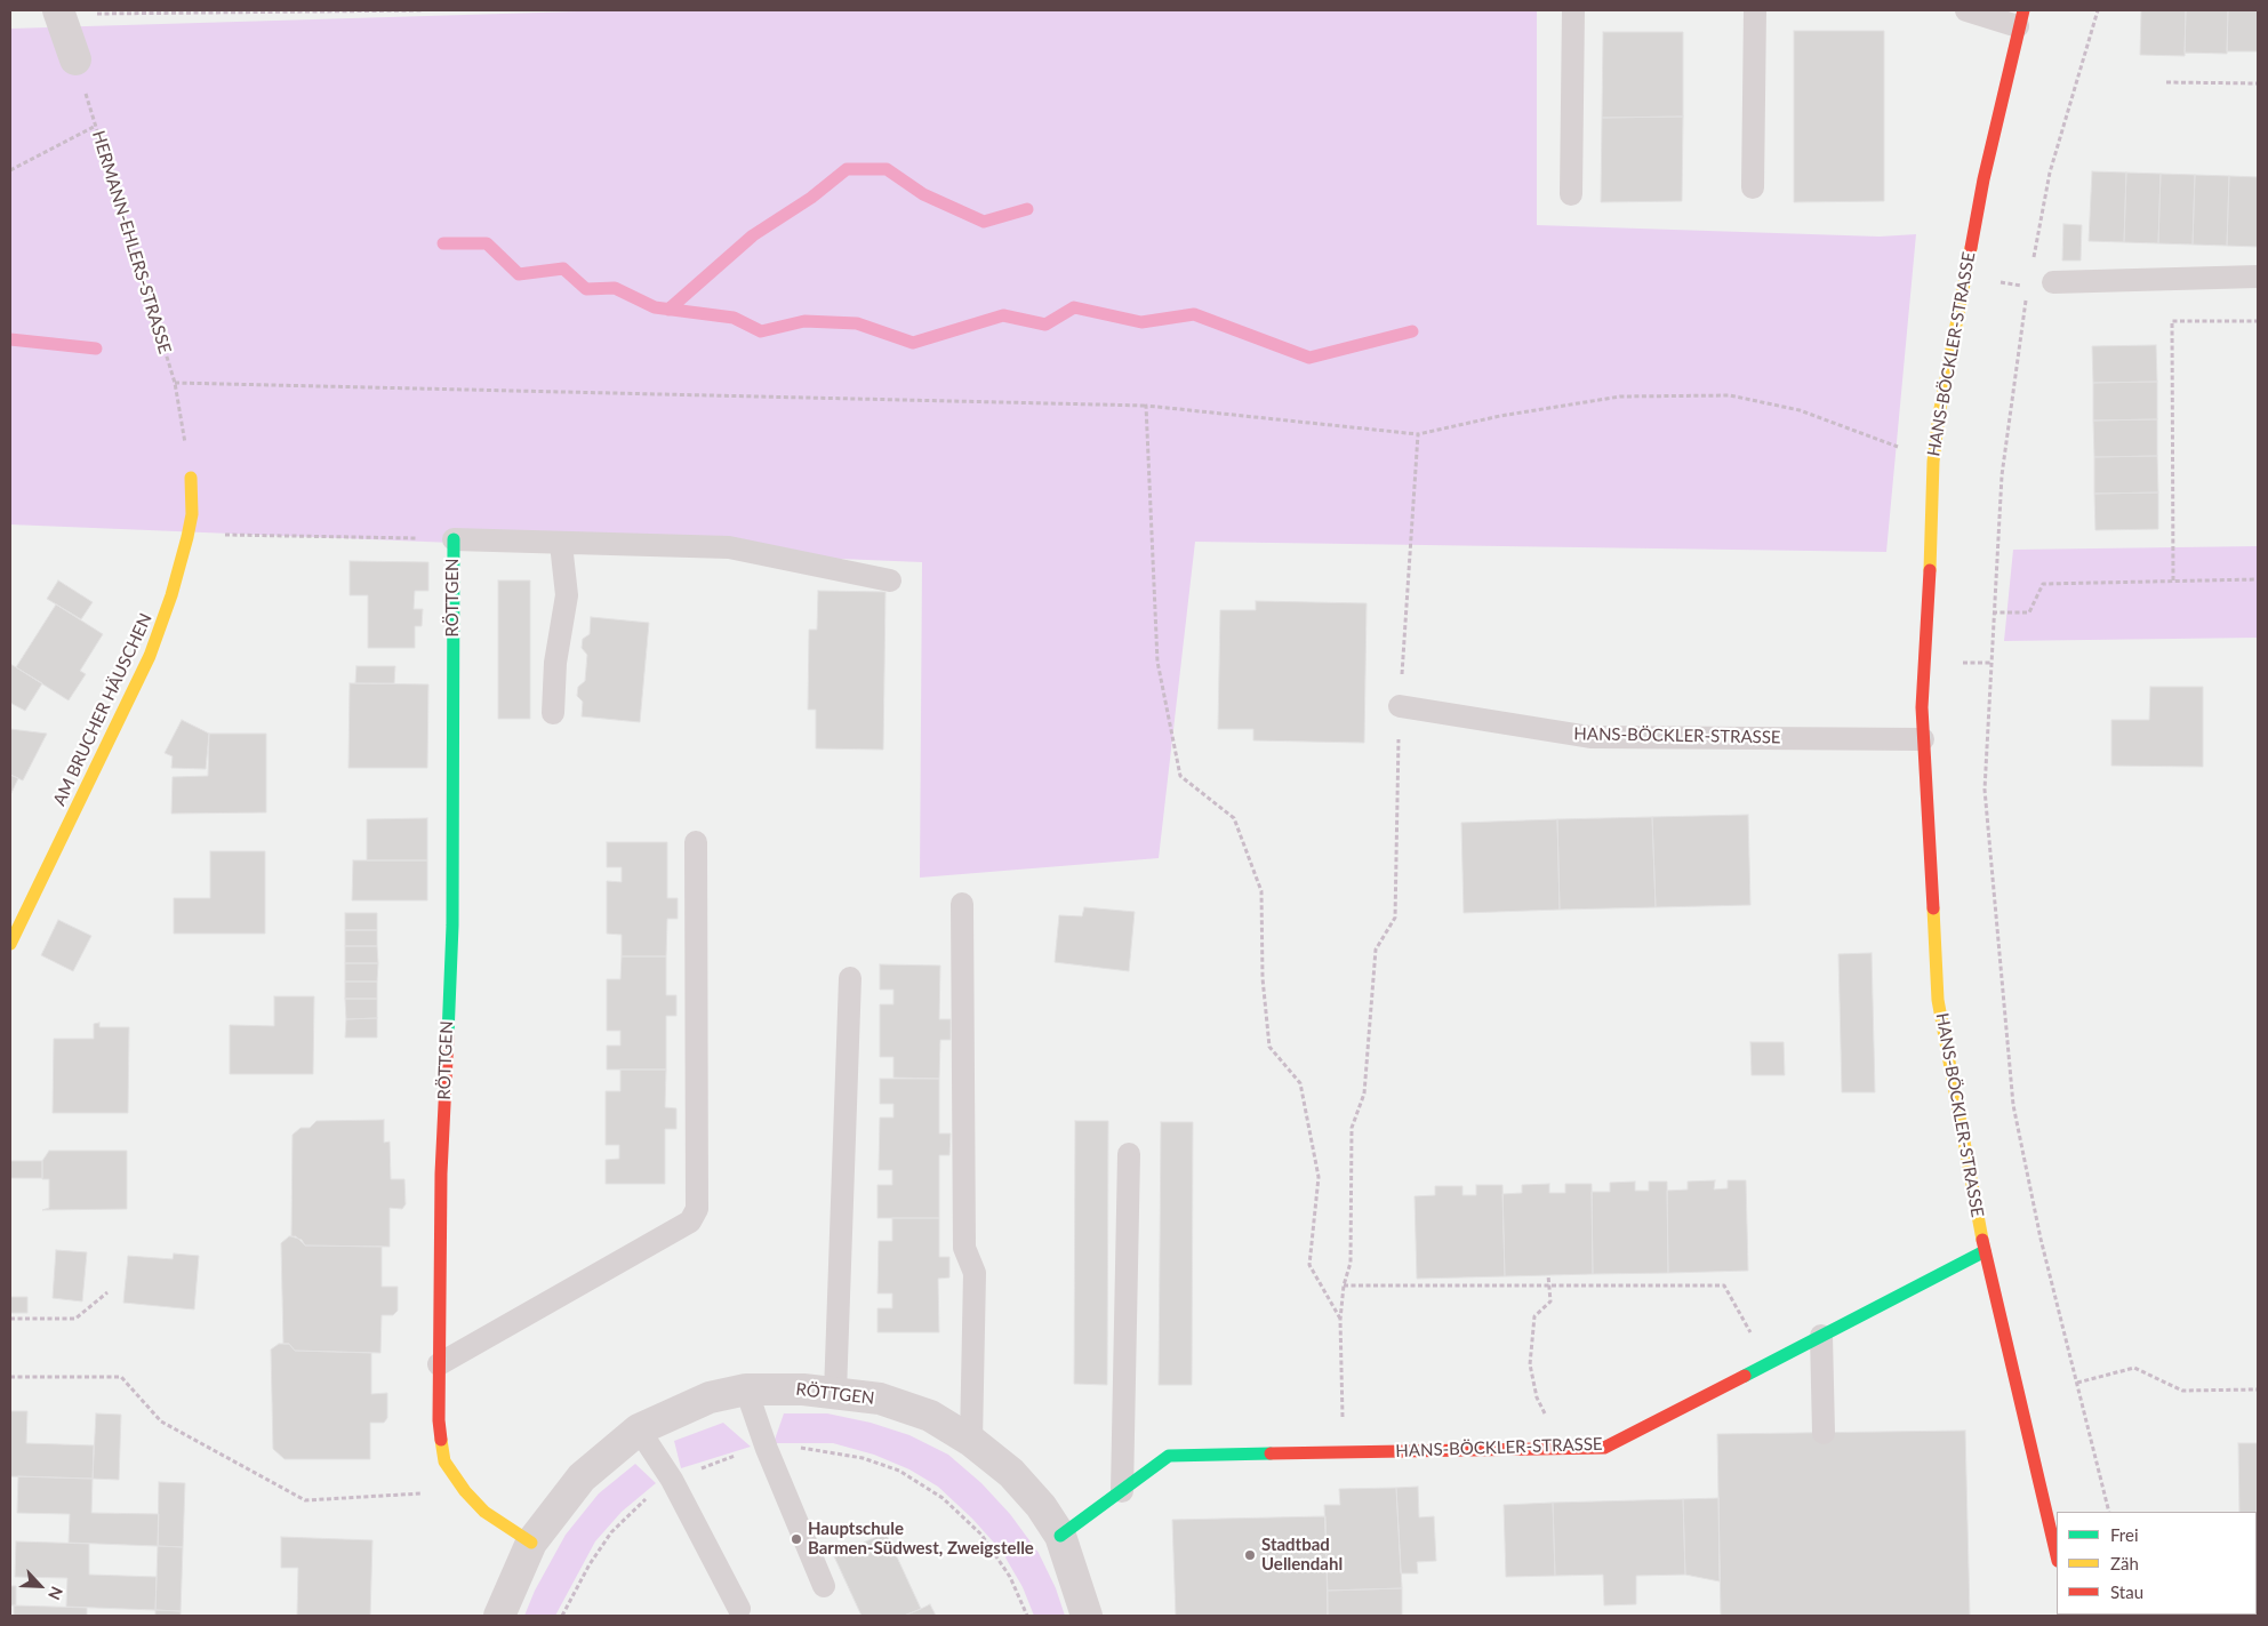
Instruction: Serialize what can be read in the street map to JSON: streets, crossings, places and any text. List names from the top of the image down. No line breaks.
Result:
{"streets":{"street":["HANS-BÖCKLER-STRASSE","RÖTTGEN","AM BRUCHER HÄUSCHEN"],"path":["HERMANN-EHLERS-STRASSE"]},"crossings":[["HERMANN-EHLERS-STRASSE","AM BRUCHER HÄUSCHEN"],["HANS-BÖCKLER-STRASSE","RÖTTGEN"]],"places":["Hauptschule Barmen-Südwest, Zweigstelle","Stadtbad Uellendahl"],"legend":["Frei","Zäh","Stau"],"north":"bottom right"}
